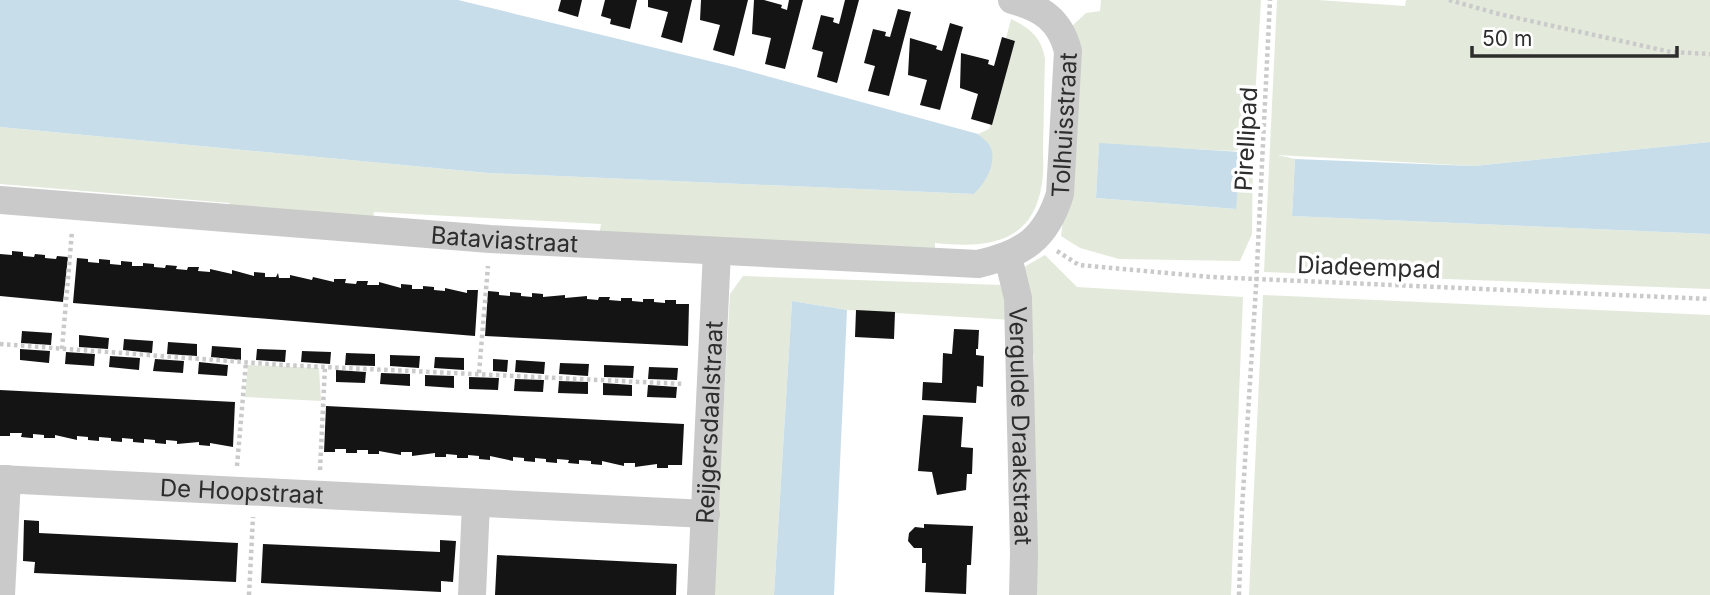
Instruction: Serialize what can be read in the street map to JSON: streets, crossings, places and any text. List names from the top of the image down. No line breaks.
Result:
{"streets":{"street":["Tolhuisstraat","Bataviastraat","Reijgersdaalstraat","Vergulde Draakstraat","De Hoopstraat"],"path":["Pirellipad","Diadeempad"]},"crossings":[["Tolhuisstraat","Bataviastraat"],["Tolhuisstraat","Diadeempad"],["Tolhuisstraat","Vergulde Draakstraat"],["Pirellipad","Diadeempad"],["Bataviastraat","Reijgersdaalstraat"],["Bataviastraat","Vergulde Draakstraat"],["Reijgersdaalstraat","De Hoopstraat"]],"scale_bar":"50 m"}
